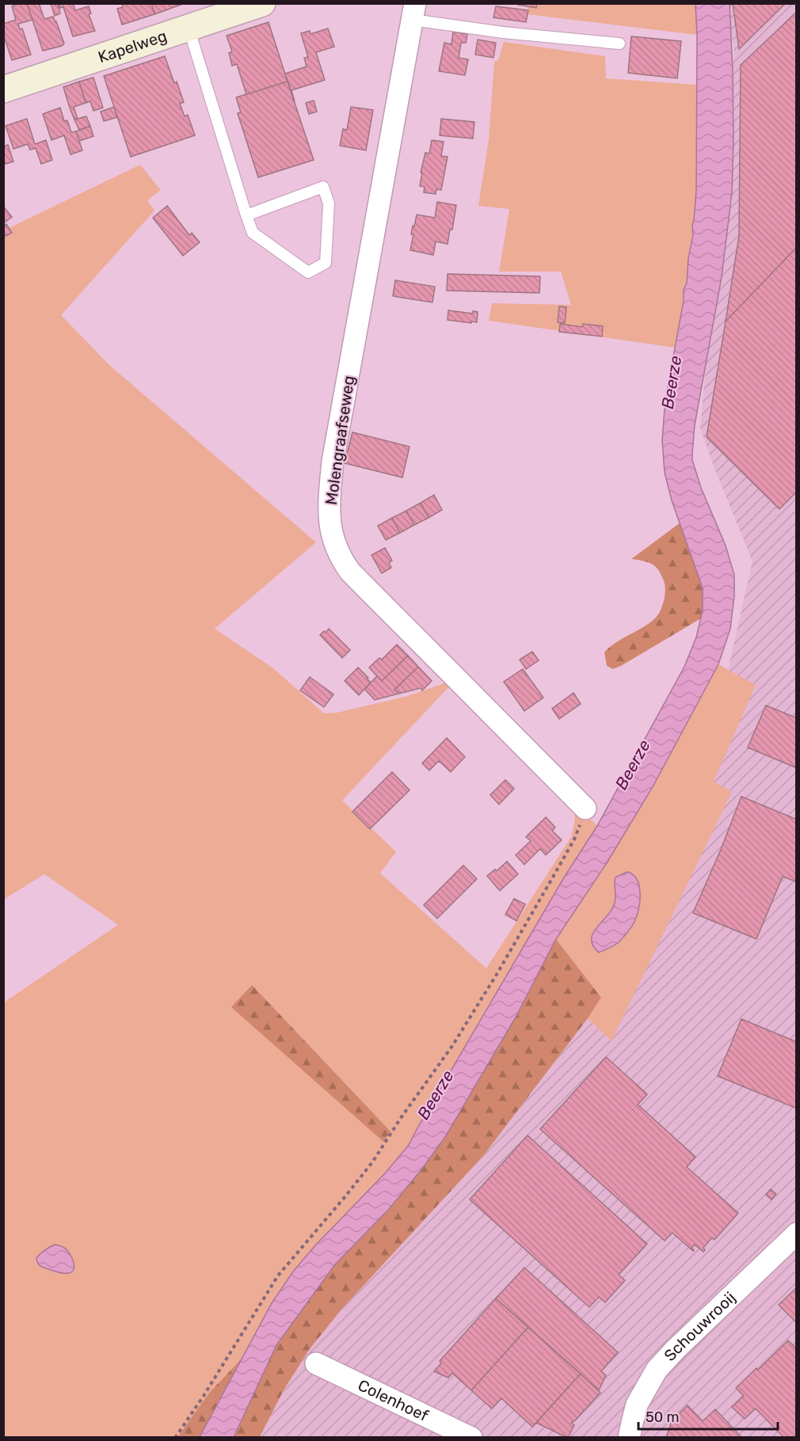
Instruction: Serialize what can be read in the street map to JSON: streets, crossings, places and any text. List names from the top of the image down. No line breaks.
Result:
{"streets":{"main road":["Kapelweg"],"street":["Molengraafseweg","Schouwrooij","Colenhoef"]},"water":["Beerze"],"scale_bar":"50 m"}
